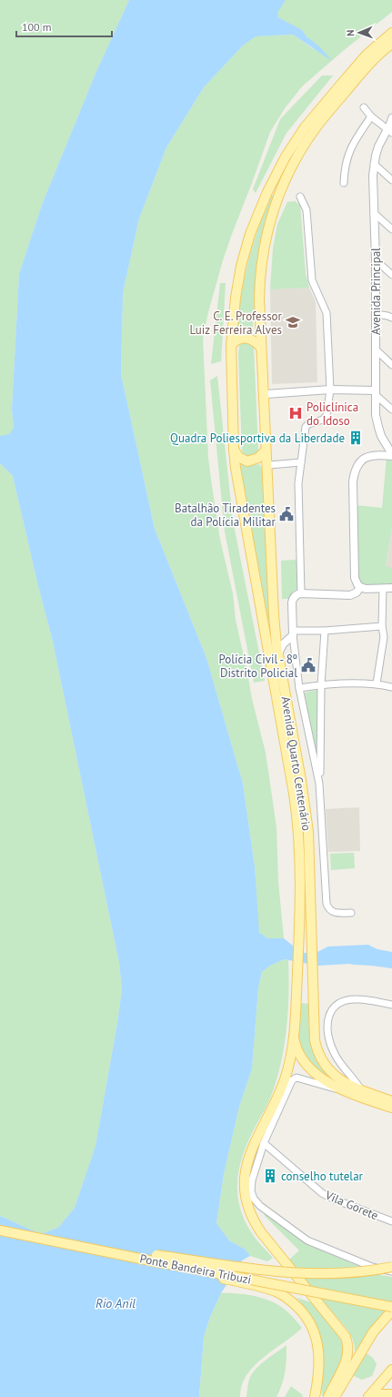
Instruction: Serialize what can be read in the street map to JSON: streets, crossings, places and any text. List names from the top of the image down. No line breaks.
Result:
{"streets":{"main road":["Avenida Quarto Centenário","Ponte Bandeira Tribuzi"],"street":["Avenida Principal","Vila Gorete"]},"water":["Rio Anil"],"places":{"school or university":["C. E. Professor Luiz Ferreira Alves"],"hospital":["Policlínica do Idoso"],"building":["Quadra Poliesportiva da Liberdade","conselho tutelar"],"public building":["Batalhão Tiradentes da Polícia Militar","Polícia Civil - 8º Distrito Policial"]},"scale_bar":"100 m","north":"left"}
